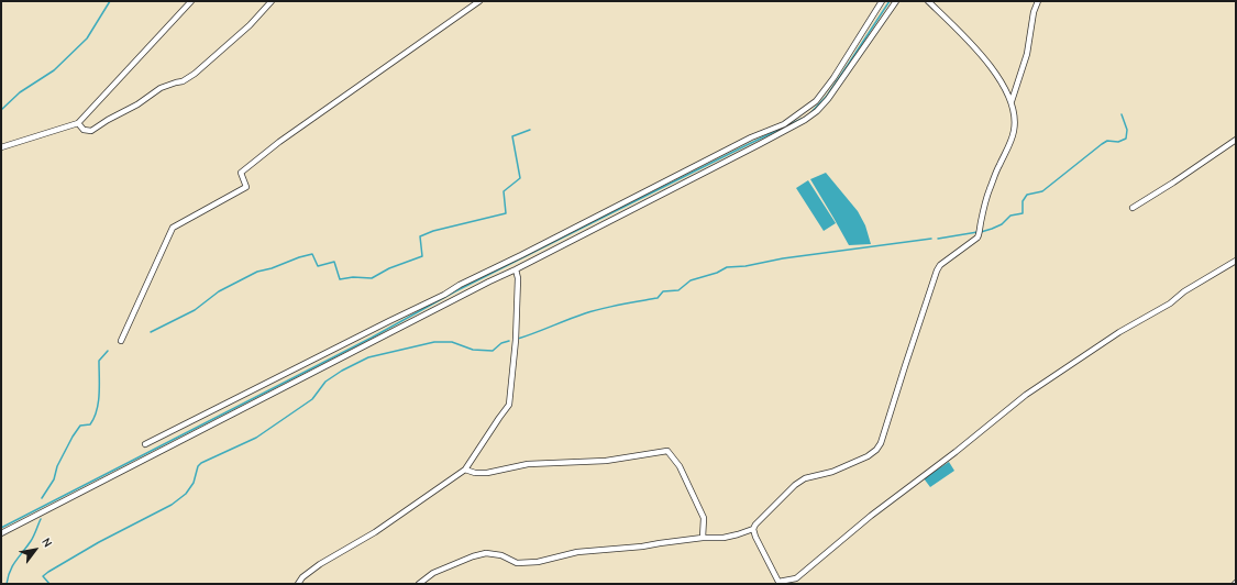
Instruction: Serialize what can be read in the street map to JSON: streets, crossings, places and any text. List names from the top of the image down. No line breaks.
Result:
{"north":"top right"}
